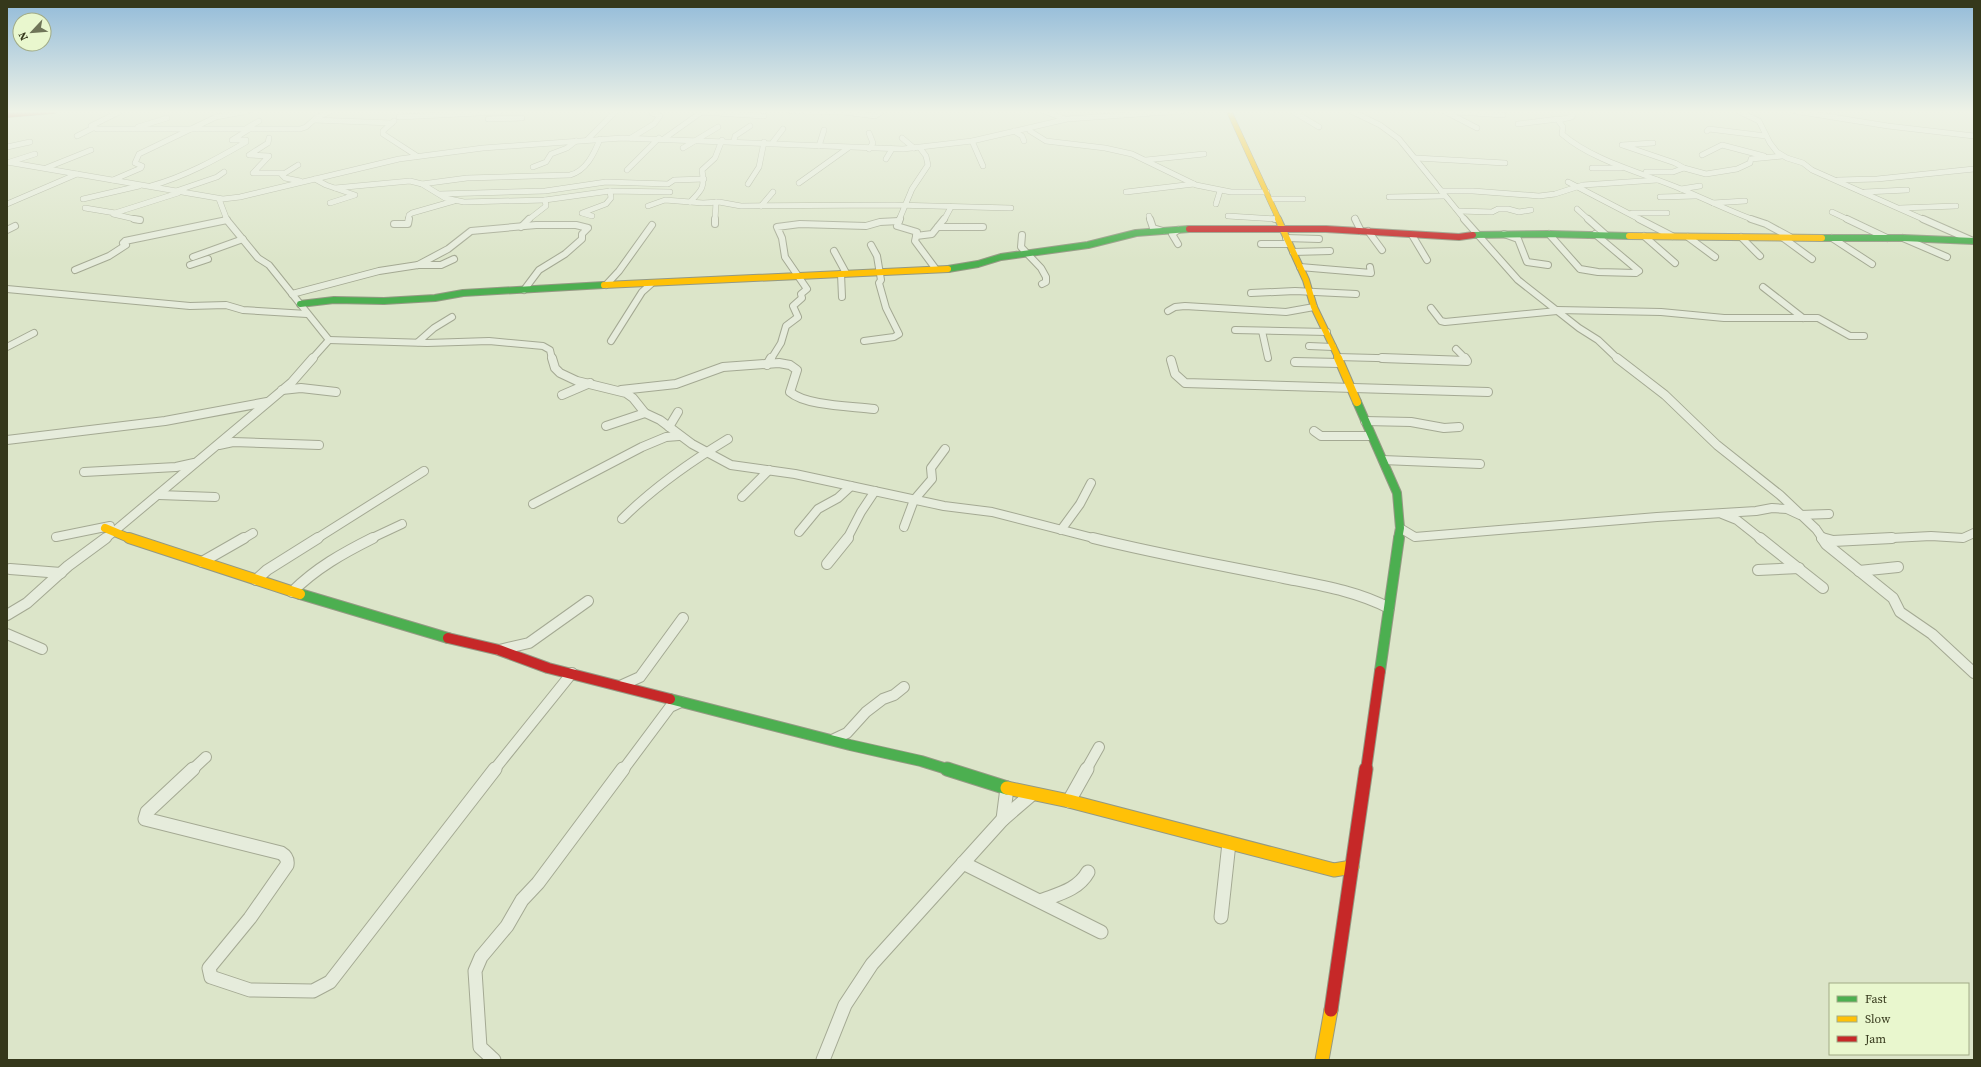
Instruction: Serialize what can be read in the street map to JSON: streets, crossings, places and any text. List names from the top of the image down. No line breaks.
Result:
{"legend":["Fast","Slow","Jam"],"north":"bottom left"}
